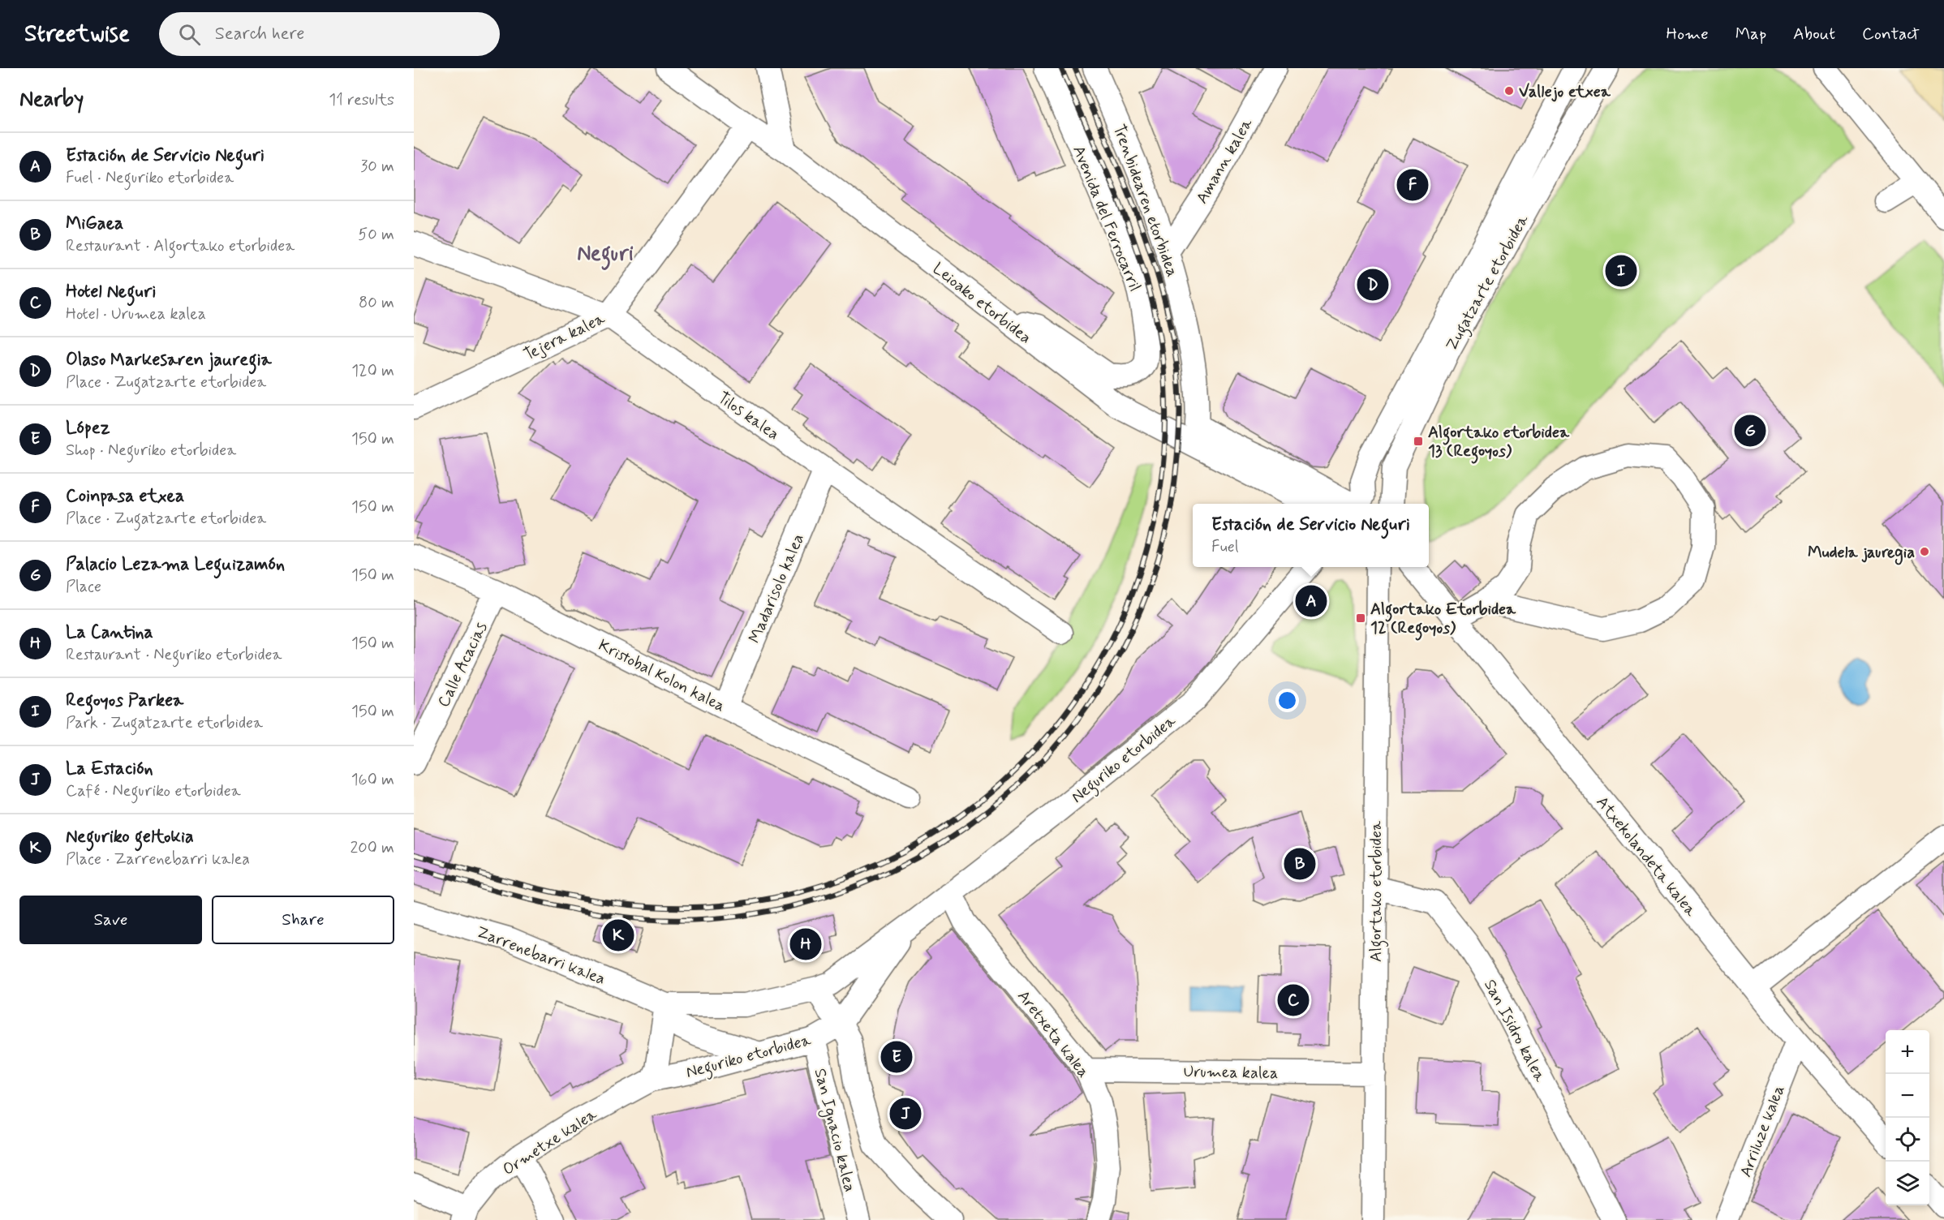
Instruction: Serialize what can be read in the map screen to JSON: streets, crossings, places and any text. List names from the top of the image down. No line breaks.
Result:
{"streets":{"street":["Amann kalea","Trenbidearen etorbidea","Avenida del Ferrocarril","Zugatzarte etorbidea","Leioako etorbidea","Tejera kalea","Tilos kalea","Madarisolo kalea","Calle Acacias","Kristobal Kolon kalea","Neguriko etorbidea","Atxekolandeta kalea","Algortako etorbidea","Zarrenebarri kalea","San Isidro kalea","Aretxeta kalea","Urumea kalea","San Ignacio kalea","Arriluze kalea","Ormetxe kalea"]},"crossings":[["Amann kalea","Trenbidearen etorbidea"],["Trenbidearen etorbidea","Zugatzarte etorbidea"],["Avenida del Ferrocarril","Leioako etorbidea"],["Leioako etorbidea","Tejera kalea"],["Tejera kalea","Tilos kalea"],["Tilos kalea","Madarisolo kalea"],["Madarisolo kalea","Kristobal Kolon kalea"],["Calle Acacias","Kristobal Kolon kalea"],["Neguriko etorbidea","Zarrenebarri kalea"],["Neguriko etorbidea","Aretxeta kalea"],["Neguriko etorbidea","San Ignacio kalea"],["Neguriko etorbidea","Ormetxe kalea"],["Atxekolandeta kalea","Arriluze kalea"],["Algortako etorbidea","San Isidro kalea"],["Algortako etorbidea","Urumea kalea"],["Aretxeta kalea","Urumea kalea"]],"districts":["Neguri"],"places":{"other":["Vallejo etxea","Mudela jauregia"],"transit":["Algortako etorbidea 13 (Regoyos)","Algortako Etorbidea 12 (Regoyos)"]},"page":{"header":"Streetwise","search":"Search here","nav":["Home","Map","About","Contact"],"heading":["Nearby","11 results"],"list":[{"mark":"A","name":"Estación de Servicio Neguri","note":"Fuel · Neguriko etorbidea","value":"30 m"},{"mark":"B","name":"MiGaea","note":"Restaurant · Algortako etorbidea","value":"50 m"},{"mark":"C","name":"Hotel Neguri","note":"Hotel · Urumea kalea","value":"80 m"},{"mark":"D","name":"Olaso Markesaren jauregia","note":"Place · Zugatzarte etorbidea","value":"120 m"},{"mark":"E","name":"López","note":"Shop · Neguriko etorbidea","value":"150 m"},{"mark":"F","name":"Coinpasa etxea","note":"Place · Zugatzarte etorbidea","value":"150 m"},{"mark":"G","name":"Palacio Lezama Leguizamón","note":"Place","value":"150 m"},{"mark":"H","name":"La Cantina","note":"Restaurant · Neguriko etorbidea","value":"150 m"},{"mark":"I","name":"Regoyos Parkea","note":"Park · Zugatzarte etorbidea","value":"150 m"},{"mark":"J","name":"La Estación","note":"Café · Neguriko etorbidea","value":"160 m"},{"mark":"K","name":"Neguriko geltokia","note":"Place · Zarrenebarri kalea","value":"200 m"}],"pins":["F","I","D","G","A","B","K","H","C","E","J"],"popup":["Estación de Servicio Neguri","Fuel"],"buttons":["Save","Share"],"map_buttons":["+","−"]}}
